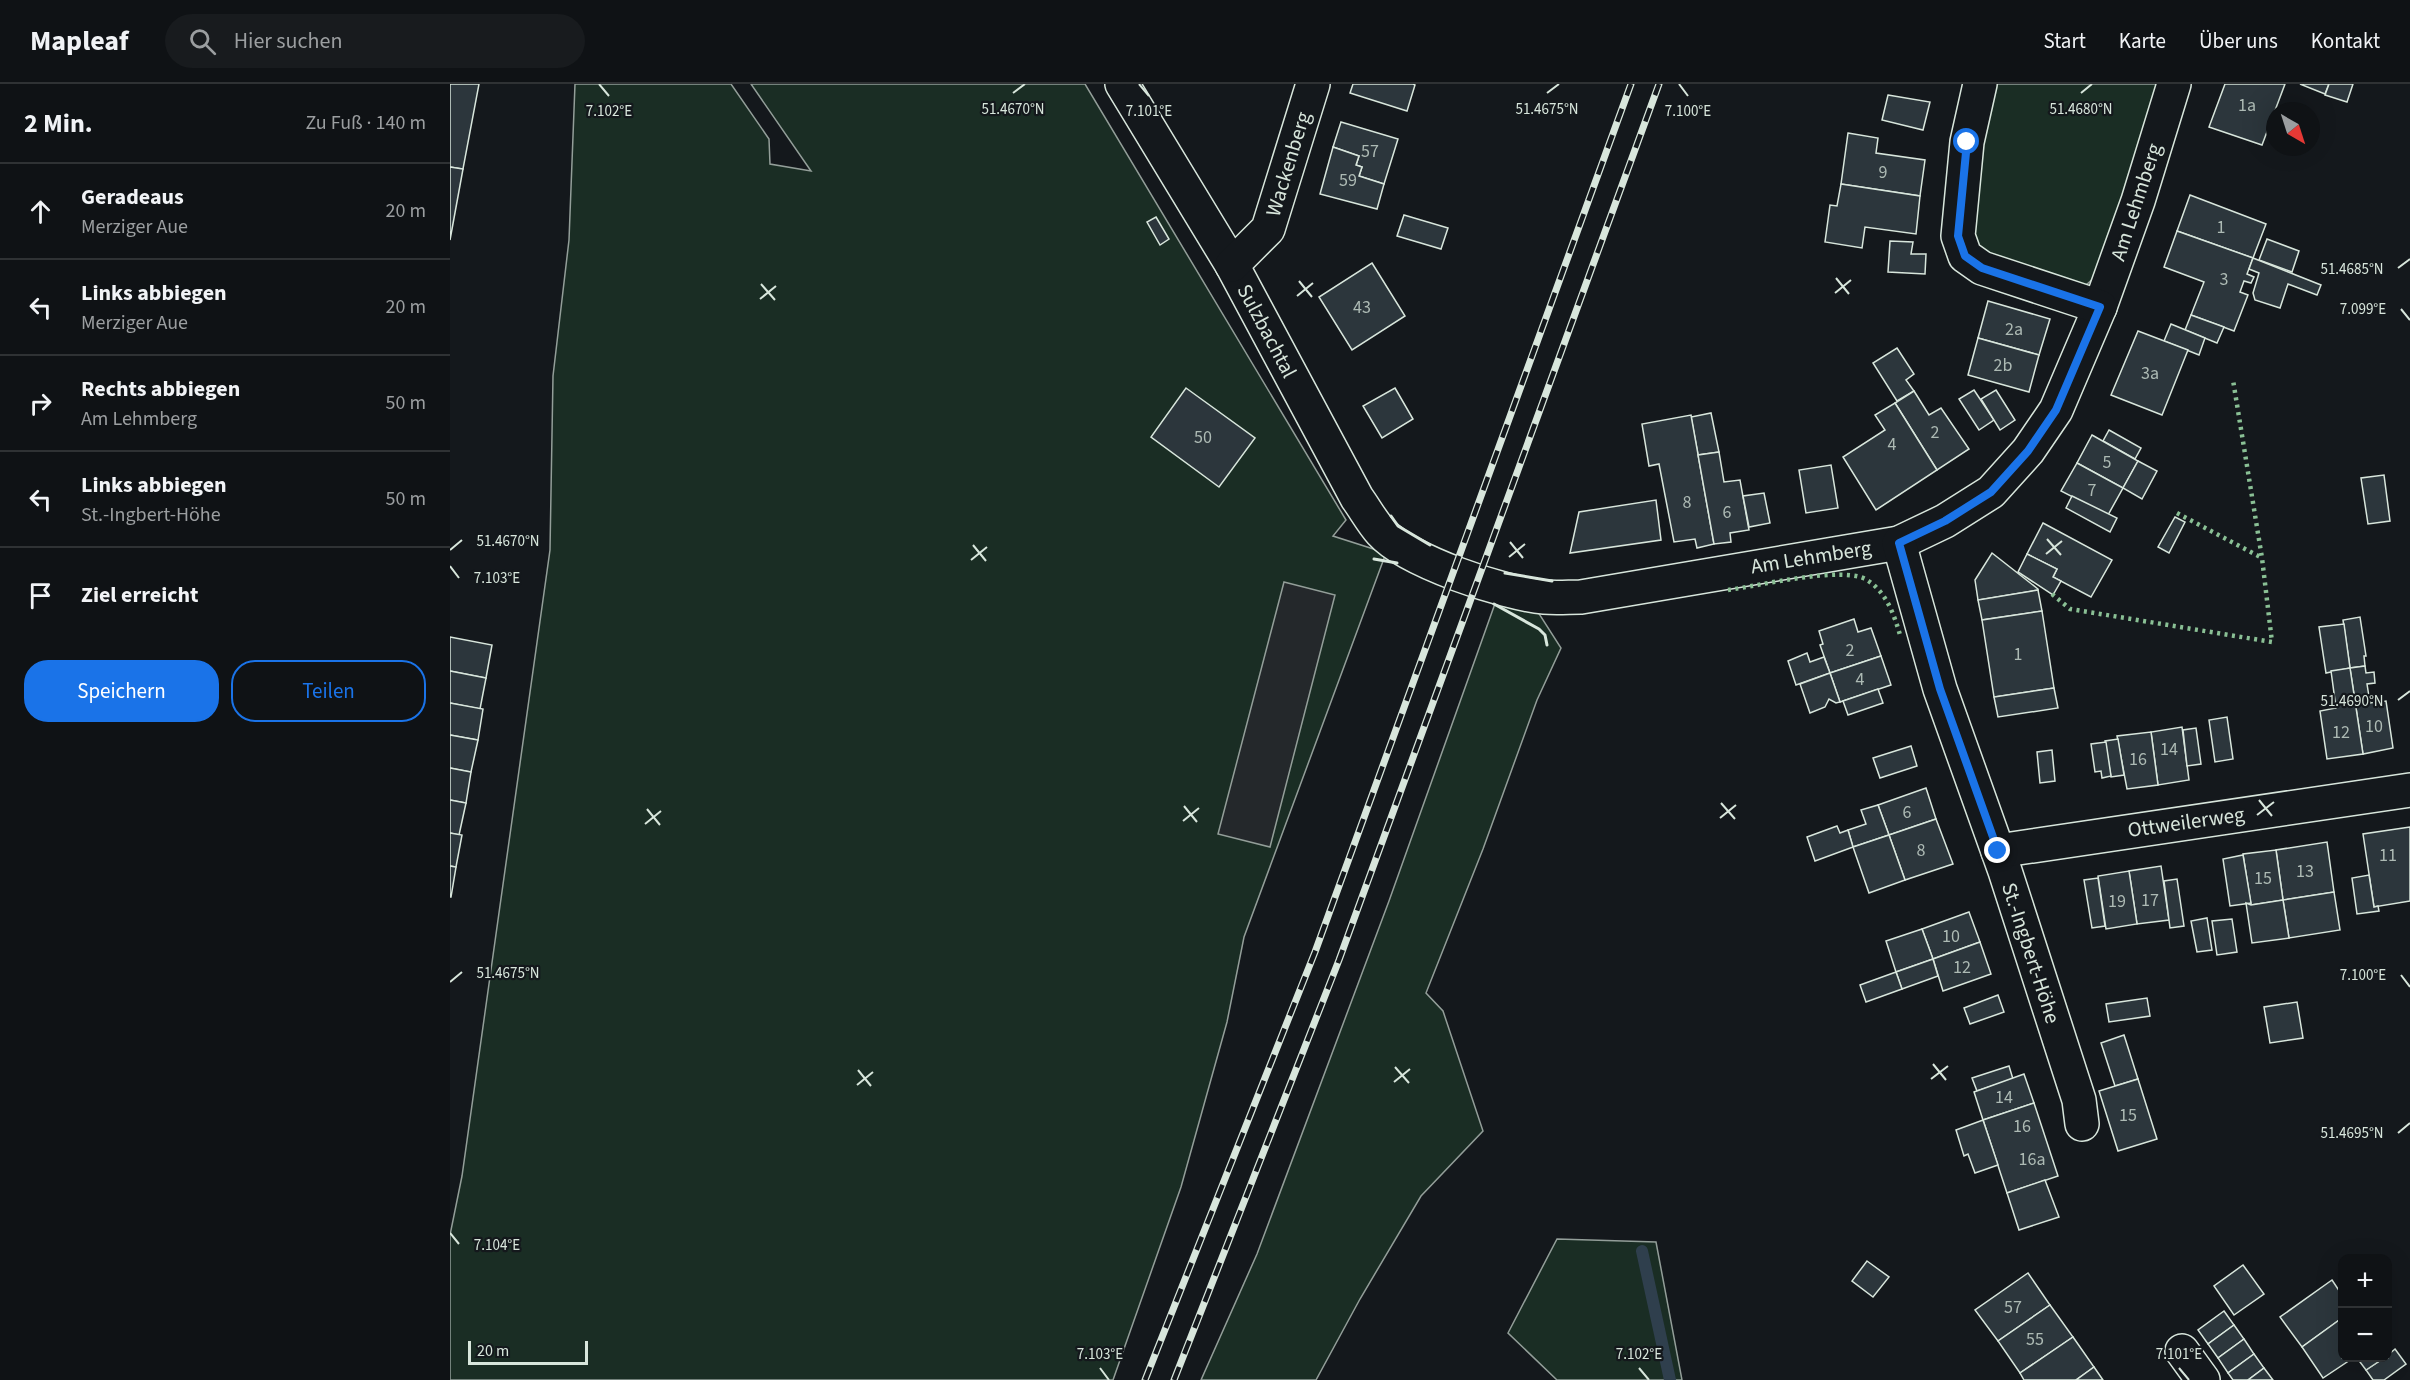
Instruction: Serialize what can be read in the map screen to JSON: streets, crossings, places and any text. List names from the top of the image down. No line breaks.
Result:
{"streets":{"street":["Wackenberg","Am Lehmberg","Sulzbachtal","Ottweilerweg","St.-Ingbert-Höhe"]},"crossings":[["Wackenberg","Sulzbachtal"],["Am Lehmberg","Sulzbachtal"],["Am Lehmberg","St.-Ingbert-Höhe"],["Ottweilerweg","St.-Ingbert-Höhe"]],"house_numbers":["1a","57","9","59","1","3","43","2a","2b","3a","2","50","4","5","7","8","6","2","1","4","10","12","14","16","6","8","11","13","15","17","19","10","12","14","15","16","16a","57","55"],"scale_bar":"20 m","north":"bottom right","page":{"header":"Mapleaf","search":"Hier suchen","nav":["Start","Karte","Über uns","Kontakt"],"heading":["2 Min.","Zu Fuß · 140 m"],"list":[["Geradeaus","Merziger Aue","20 m"],["Links abbiegen","Merziger Aue","20 m"],["Rechts abbiegen","Am Lehmberg","50 m"],["Links abbiegen","St.-Ingbert-Höhe","50 m"],"Ziel erreicht"],"buttons":["Speichern","Teilen"],"map_buttons":["+","−"],"scale":"20 m"},"coordinates":["51.4670°N","51.4675°N","51.4680°N","7.102°E","7.101°E","7.100°E","51.4685°N","7.099°E","7.103°E","51.4690°N","51.4695°N","7.104°E"]}
